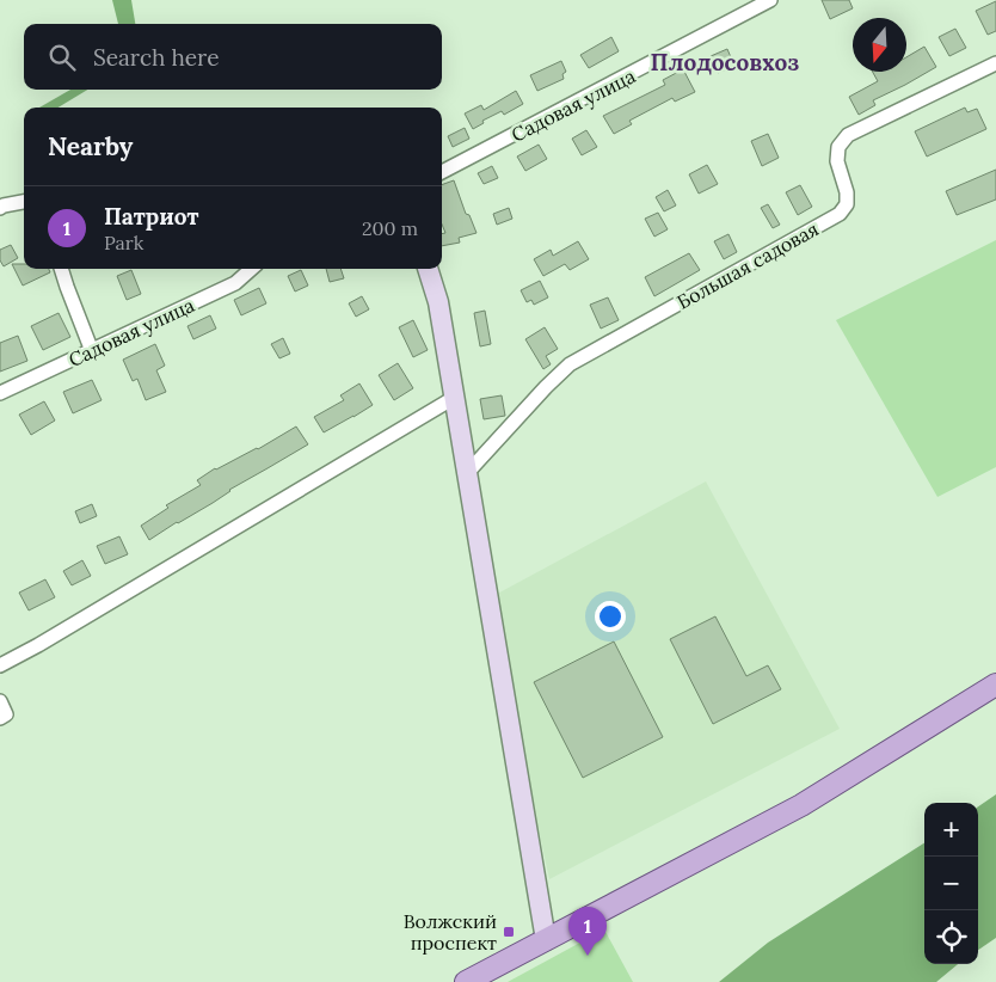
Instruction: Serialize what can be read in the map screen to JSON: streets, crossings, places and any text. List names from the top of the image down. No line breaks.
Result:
{"streets":{"street":["Садовая улица","Большая садовая"]},"districts":["Плодосовхоз"],"places":{"transit":["Волжский проспект"]},"north":"bottom","page":{"search":"Search here","heading":"Nearby","list":[{"mark":"1","name":"Патриот","note":"Park","value":"200 m"}],"map_buttons":["+","−"],"pins":"1"}}
